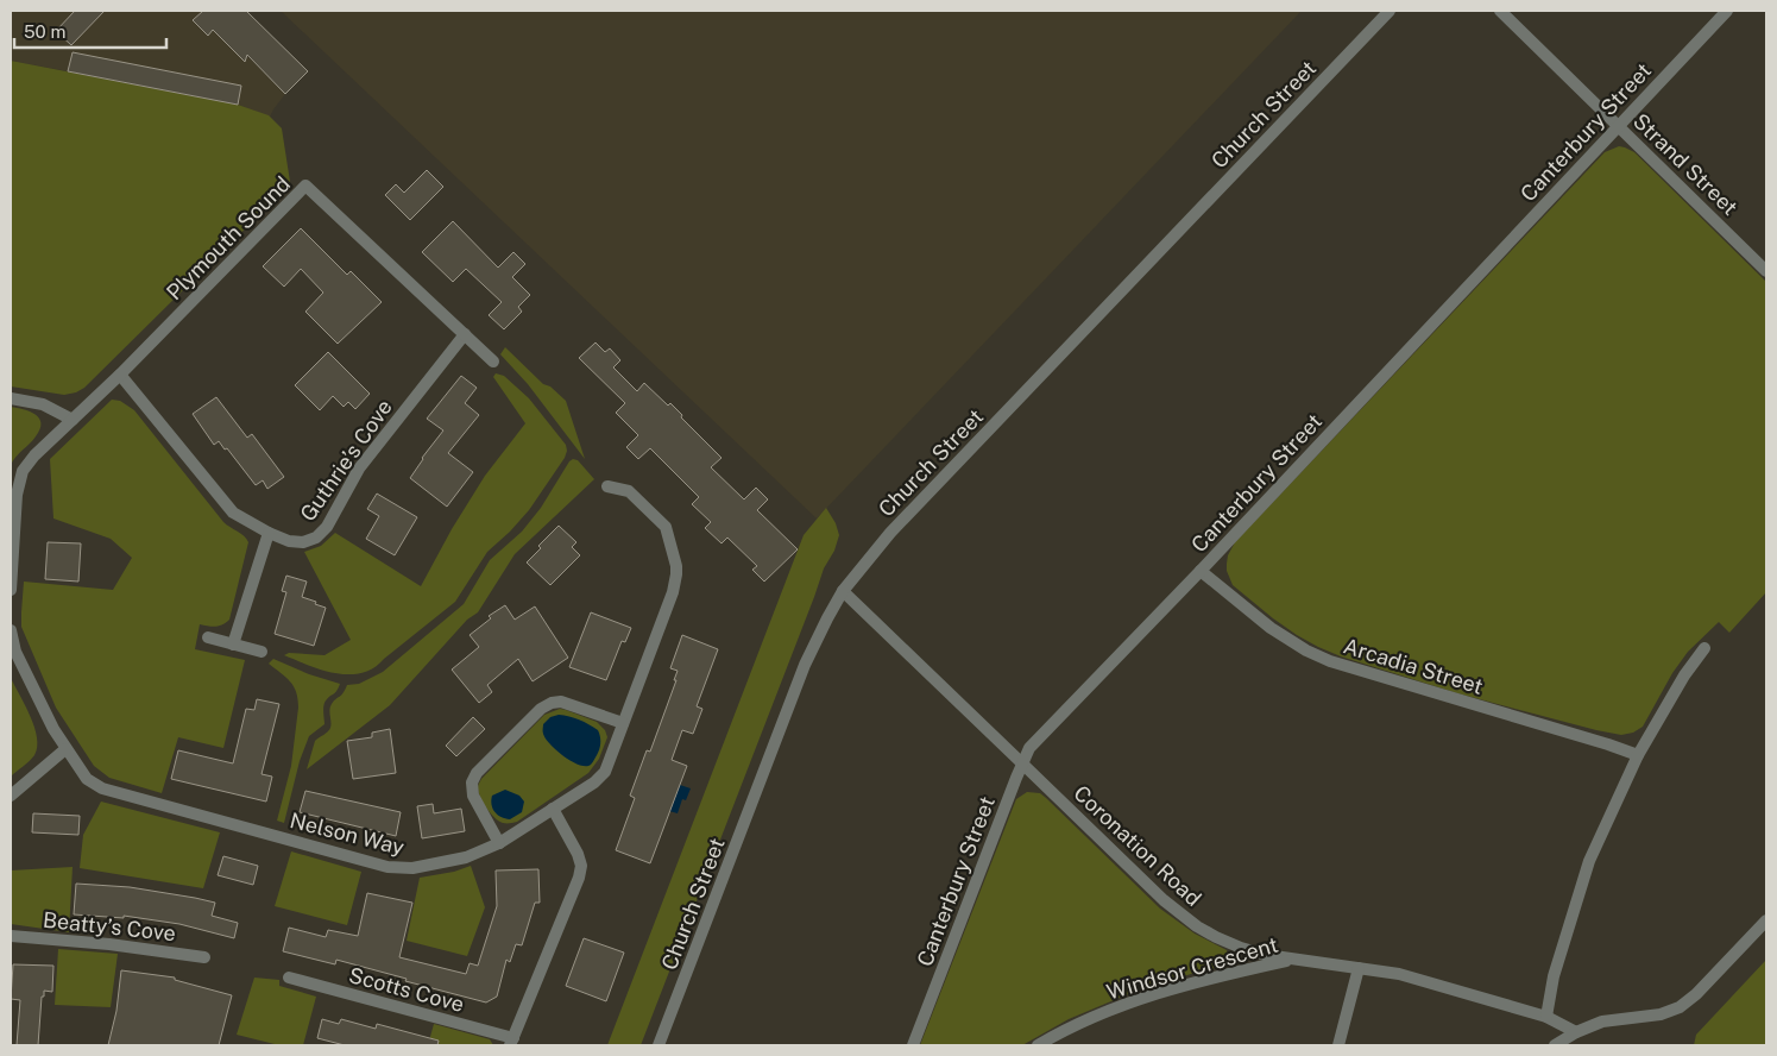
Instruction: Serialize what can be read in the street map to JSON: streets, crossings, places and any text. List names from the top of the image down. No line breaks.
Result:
{"streets":{"street":["Church Street","Canterbury Street","Strand Street","Plymouth Sound","Guthrie’s Cove","Arcadia Street","Nelson Way","Coronation Road","Beatty’s Cove","Windsor Crescent","Scotts Cove"]},"crossings":[["Church Street","Coronation Road"],["Canterbury Street","Strand Street"],["Canterbury Street","Arcadia Street"],["Canterbury Street","Coronation Road"],["Plymouth Sound","Guthrie’s Cove"],["Coronation Road","Windsor Crescent"]],"scale_bar":"50 m"}
